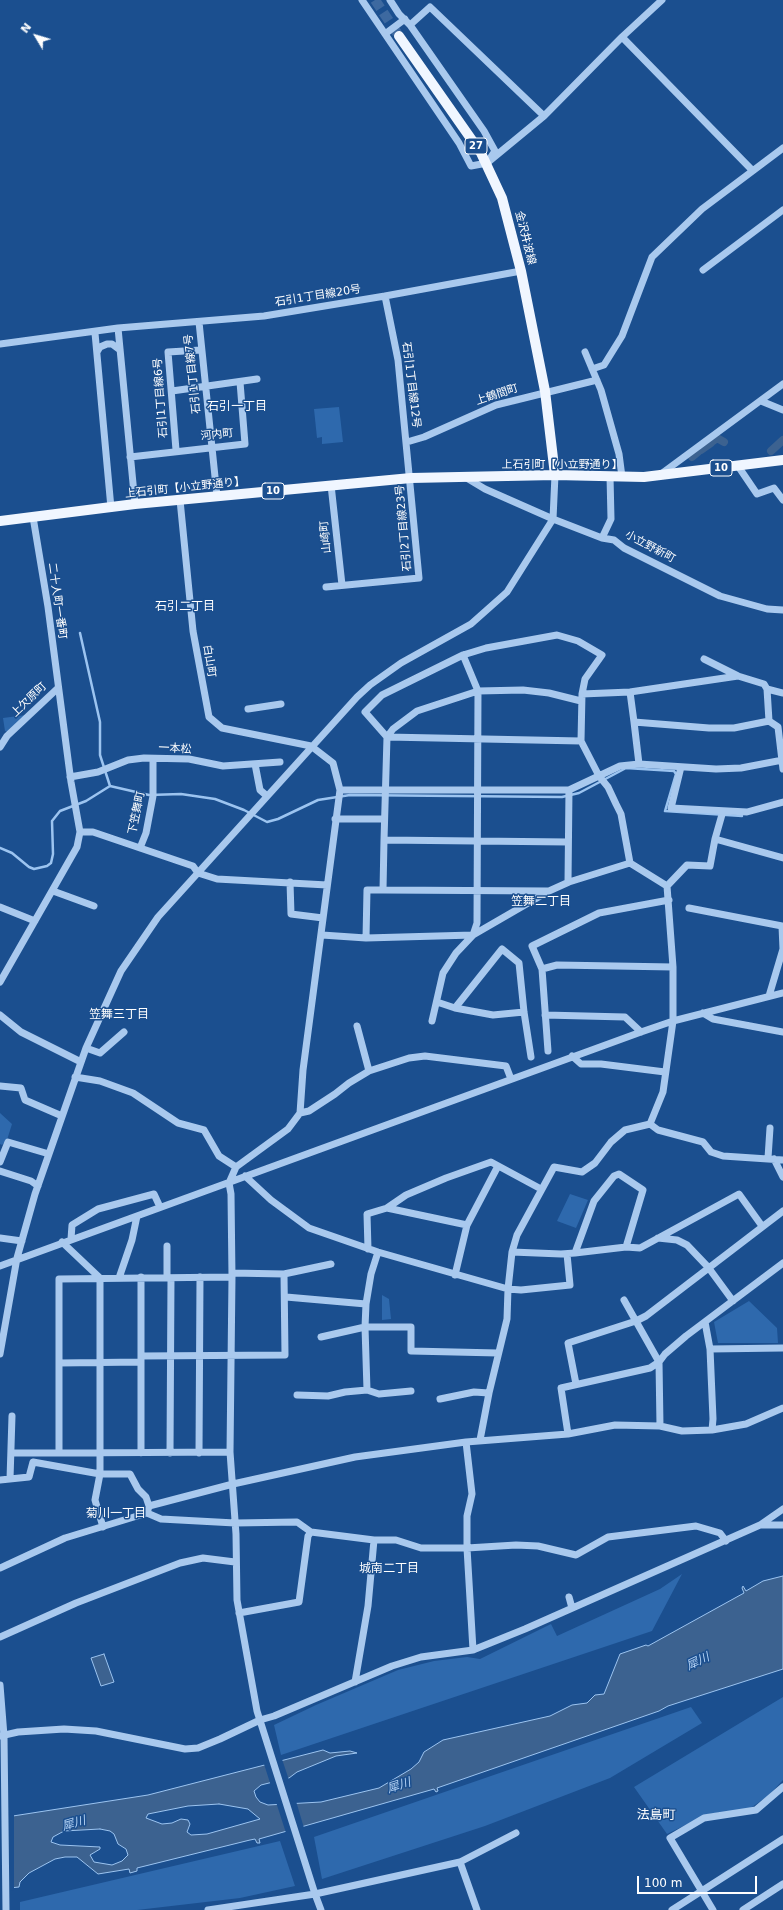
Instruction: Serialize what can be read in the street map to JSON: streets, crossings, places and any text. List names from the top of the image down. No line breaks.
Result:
{"streets":{"main road":["27","金沢井波線","上石引町【小立野通り】","10"],"street":["石引1丁目線20号","石引1丁目線7号","石引1丁目線12号","上鶴間町","石引1丁目線6号","河内町","石引2丁目線23号","山崎町","小立野新町","二十人町一番町","白山町","上欠原町","一本松","下笠舞町"]},"crossings":[["金沢井波線","石引1丁目線20号"],["金沢井波線","上鶴間町"],["金沢井波線","上石引町【小立野通り】"],["石引1丁目線20号","石引1丁目線7号"],["石引1丁目線20号","石引1丁目線12号"],["石引1丁目線7号","石引1丁目線6号"],["石引1丁目線7号","河内町"],["石引1丁目線7号","上石引町【小立野通り】"],["石引1丁目線12号","上鶴間町"],["石引1丁目線12号","上石引町【小立野通り】"],["石引1丁目線12号","10"],["石引1丁目線12号","石引2丁目線23号"],["石引1丁目線6号","河内町"],["上石引町【小立野通り】","10"],["上石引町【小立野通り】","石引2丁目線23号"],["上石引町【小立野通り】","山崎町"],["上石引町【小立野通り】","小立野新町"],["上石引町【小立野通り】","二十人町一番町"],["上石引町【小立野通り】","白山町"],["10","石引2丁目線23号"],["10","小立野新町"],["10","二十人町一番町"],["石引2丁目線23号","山崎町"],["二十人町一番町","上欠原町"],["二十人町一番町","一本松"],["一本松","下笠舞町"]],"districts":["石引一丁目","石引二丁目","笠舞二丁目","笠舞三丁目","菊川一丁目","城南二丁目","法島町"],"water":["犀川"],"scale_bar":"100 m","north":"top left"}
